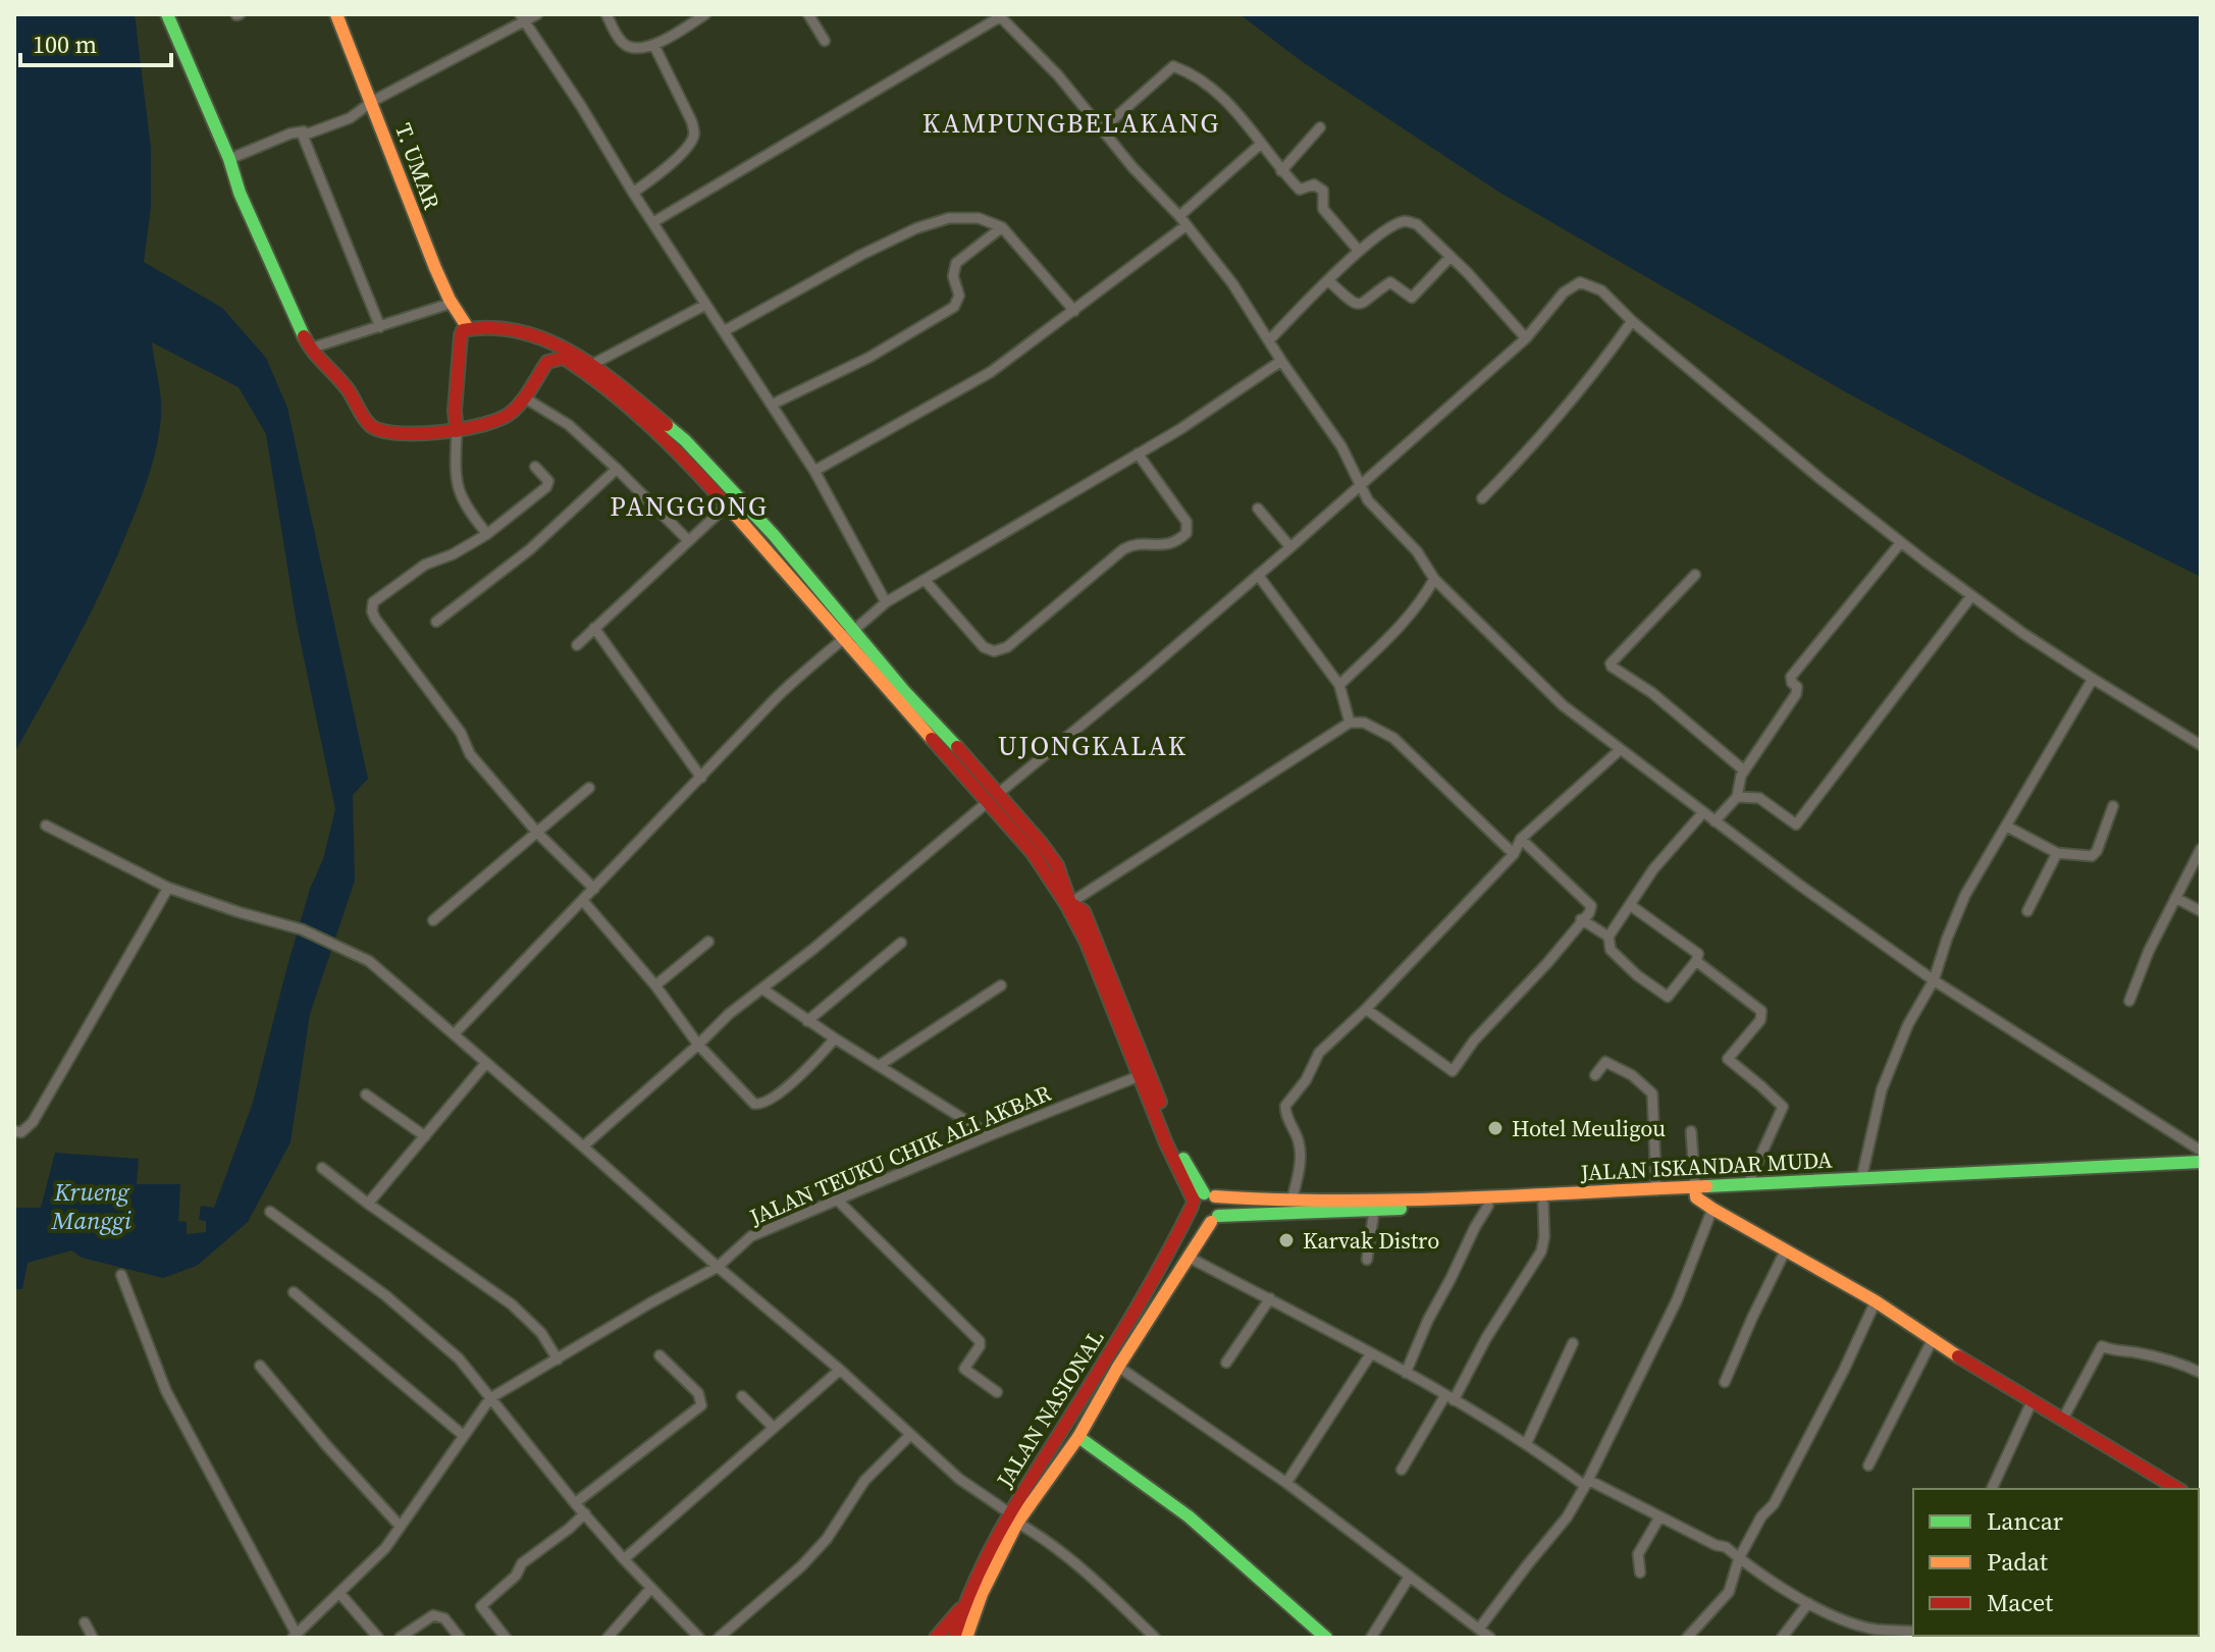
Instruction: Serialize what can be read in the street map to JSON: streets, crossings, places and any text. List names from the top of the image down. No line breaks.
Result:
{"streets":{"main road":["T. UMAR","JALAN ISKANDAR MUDA","JALAN NASIONAL"],"street":["JALAN TEUKU CHIK ALI AKBAR"]},"crossings":[["JALAN ISKANDAR MUDA","JALAN NASIONAL"]],"districts":["KAMPUNGBELAKANG","PANGGONG","UJONGKALAK"],"water":["Krueng Manggi"],"places":["Hotel Meuligou","Karvak Distro"],"legend":["Lancar","Padat","Macet"],"scale_bar":"100 m"}
